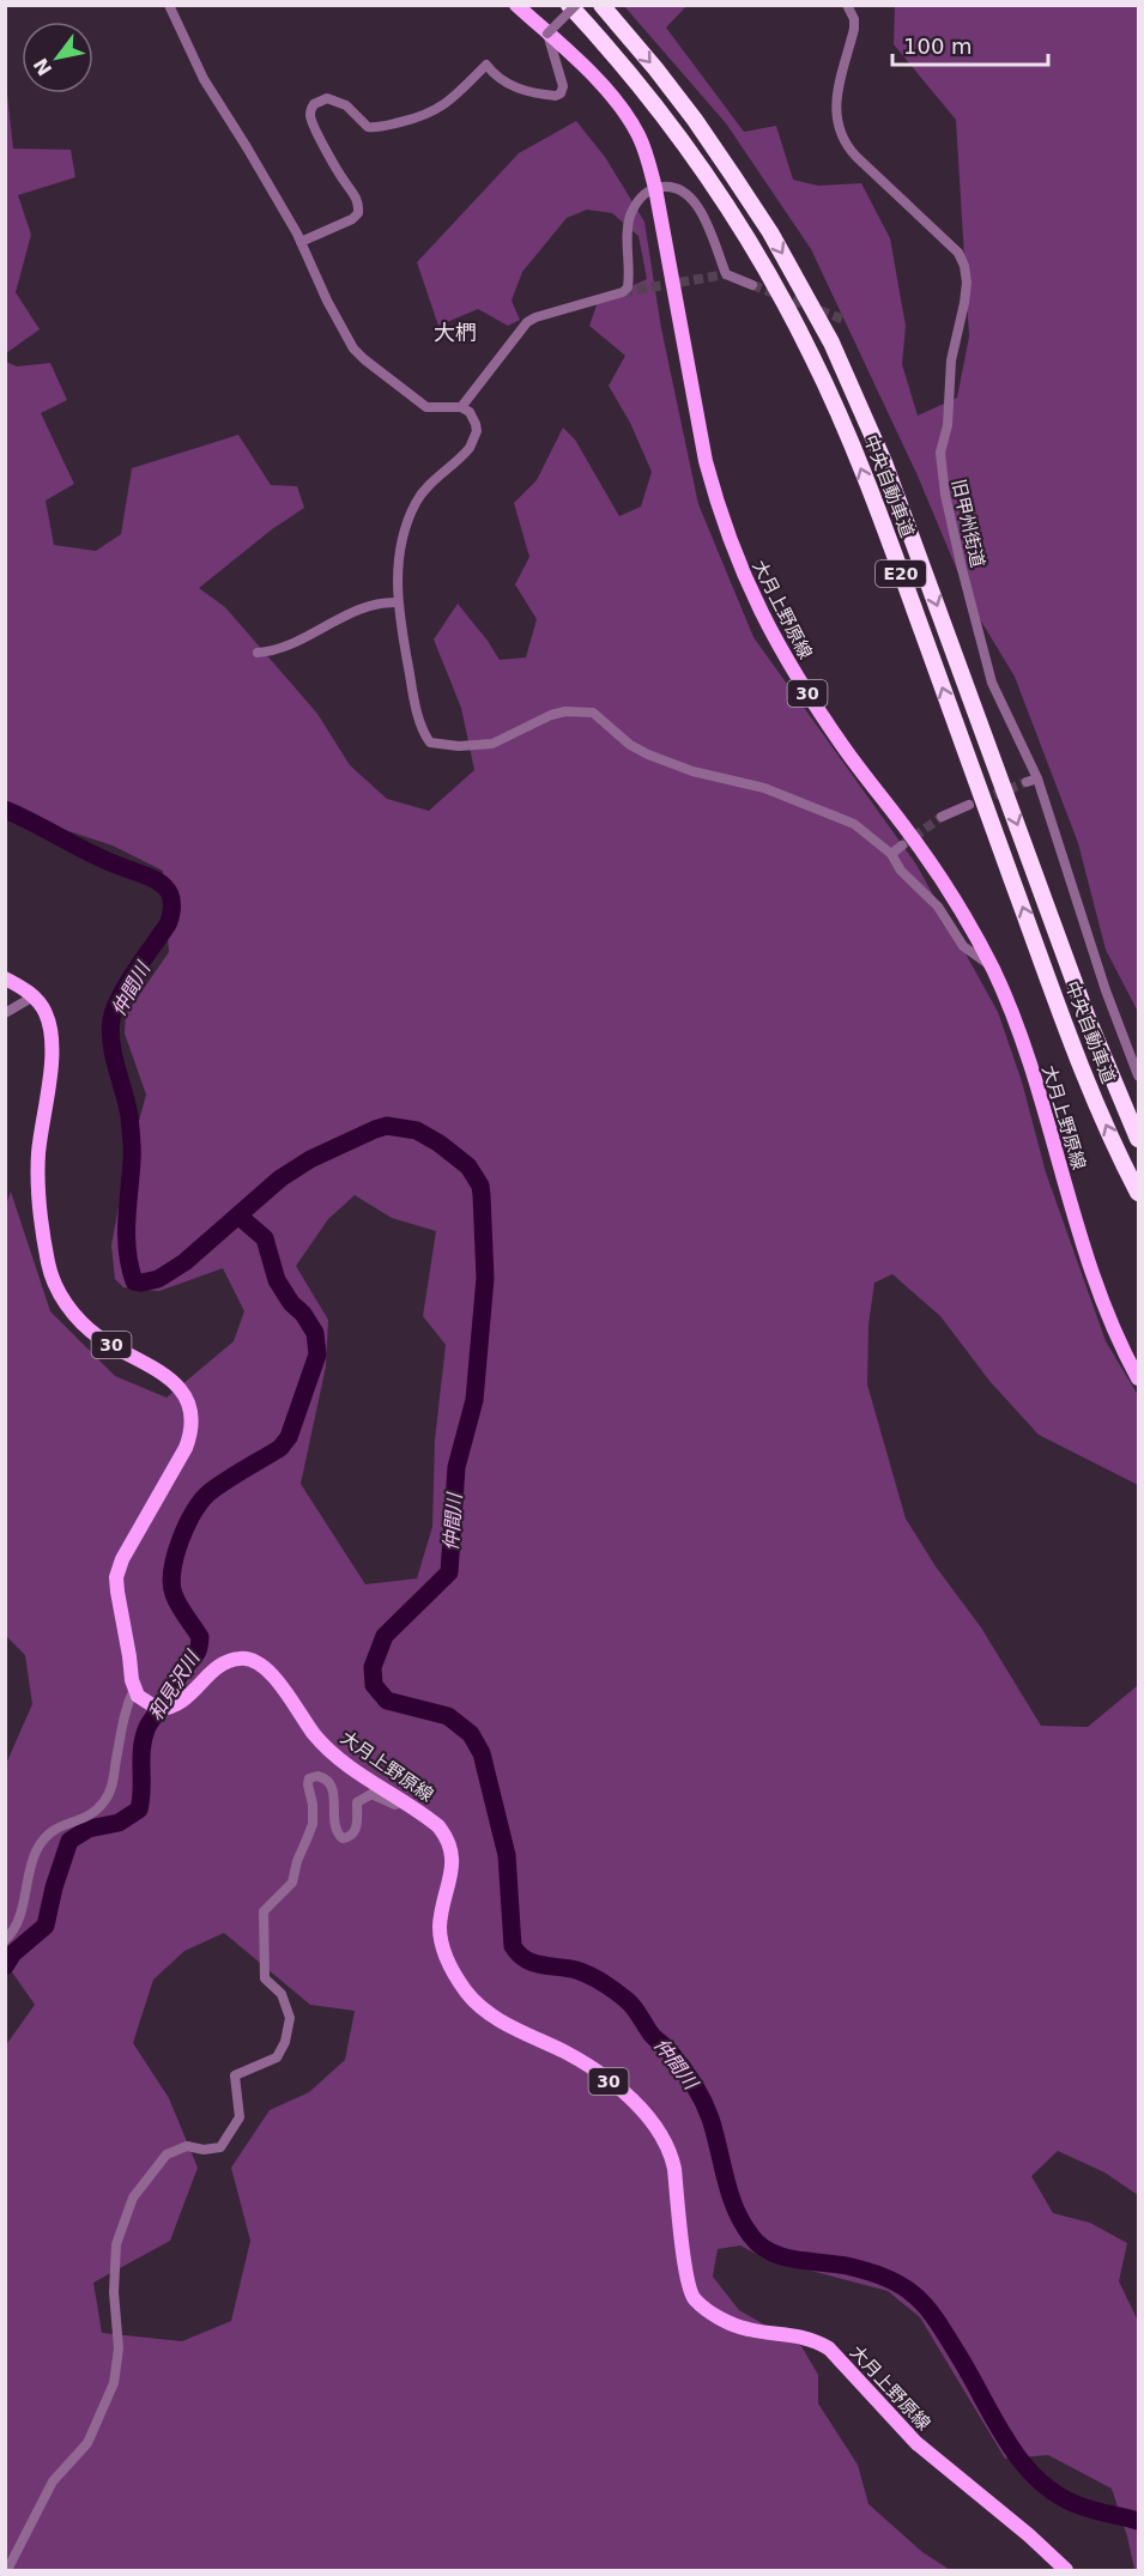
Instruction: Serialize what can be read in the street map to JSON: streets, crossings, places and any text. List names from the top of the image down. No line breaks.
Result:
{"streets":{"highway":["中央自動車道","E20"],"main road":["大月上野原線","30"],"street":["旧甲州街道"]},"crossings":[["大月上野原線","30"]],"districts":["大椚"],"water":["仲間川","和見沢川"],"scale_bar":"100 m","north":"bottom left"}
